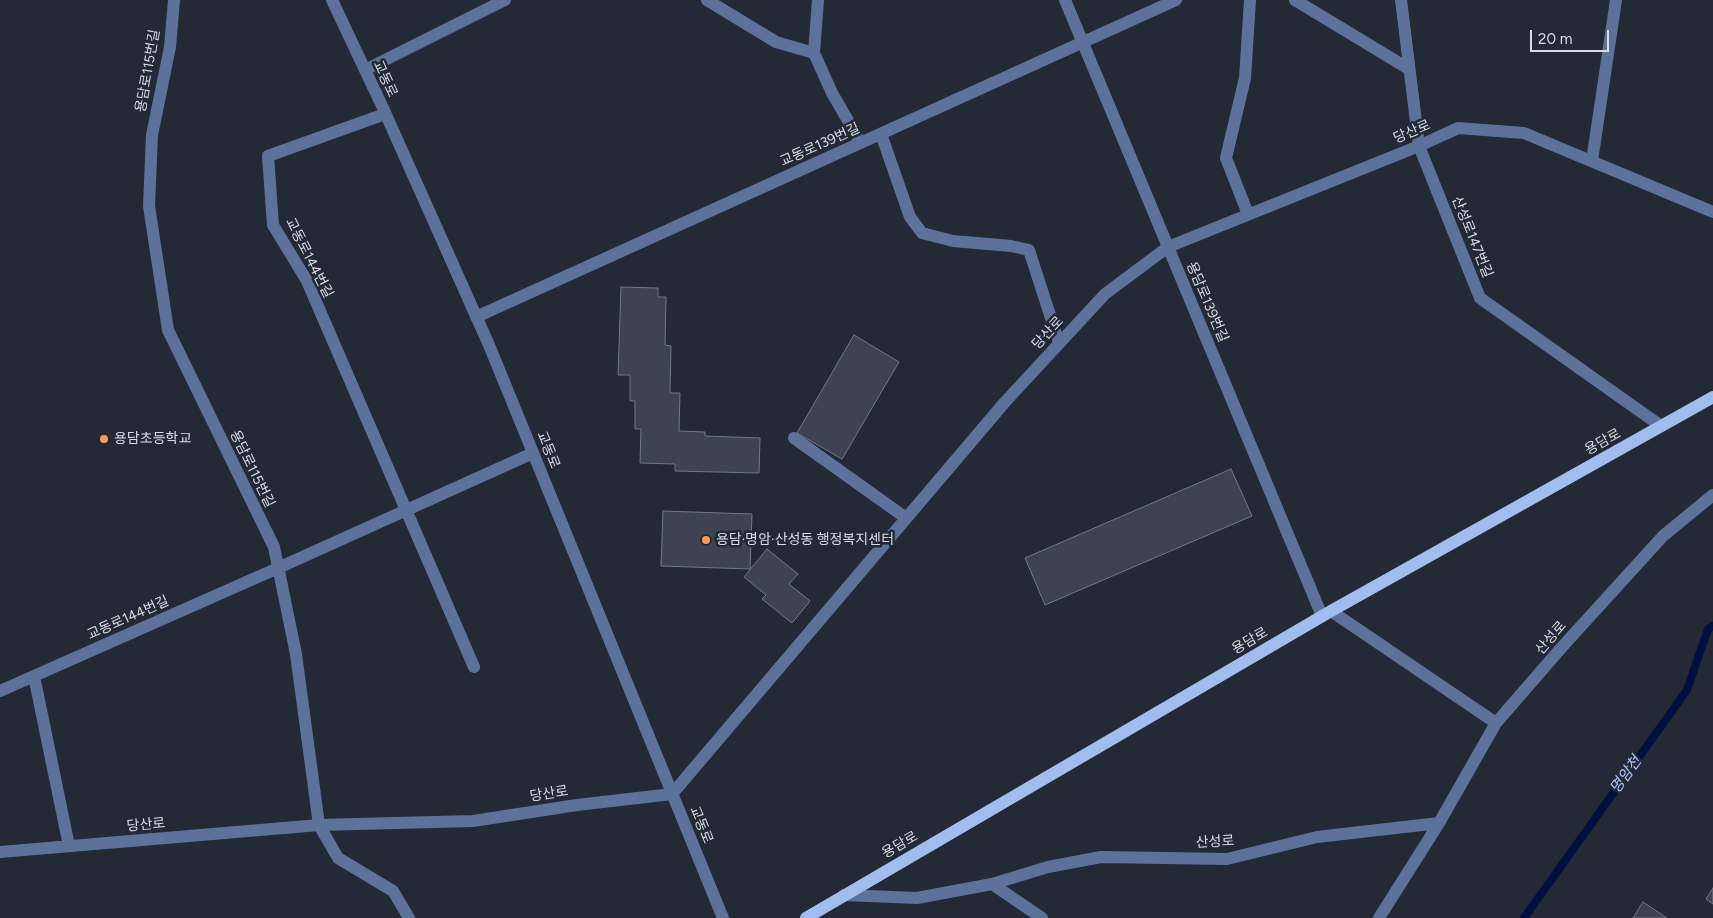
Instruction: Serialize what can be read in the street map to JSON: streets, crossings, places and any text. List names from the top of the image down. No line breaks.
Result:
{"streets":{"main road":["용담로"],"street":["용담로115번길","교동로","당산로","교동로139번길","산성로147번길","교동로144번길","용담로139번길","산성로"]},"crossings":[["용담로115번길","당산로"],["용담로115번길","교동로144번길"],["교동로","당산로"],["교동로","교동로139번길"],["교동로","교동로144번길"],["당산로","산성로147번길"],["당산로","용담로139번길"],["교동로139번길","용담로139번길"],["산성로147번길","용담로"],["용담로139번길","용담로"],["용담로","산성로"]],"water":["명암천"],"places":["용담초등학교","용담·명암·산성동 행정복지센터"],"scale_bar":"20 m"}
